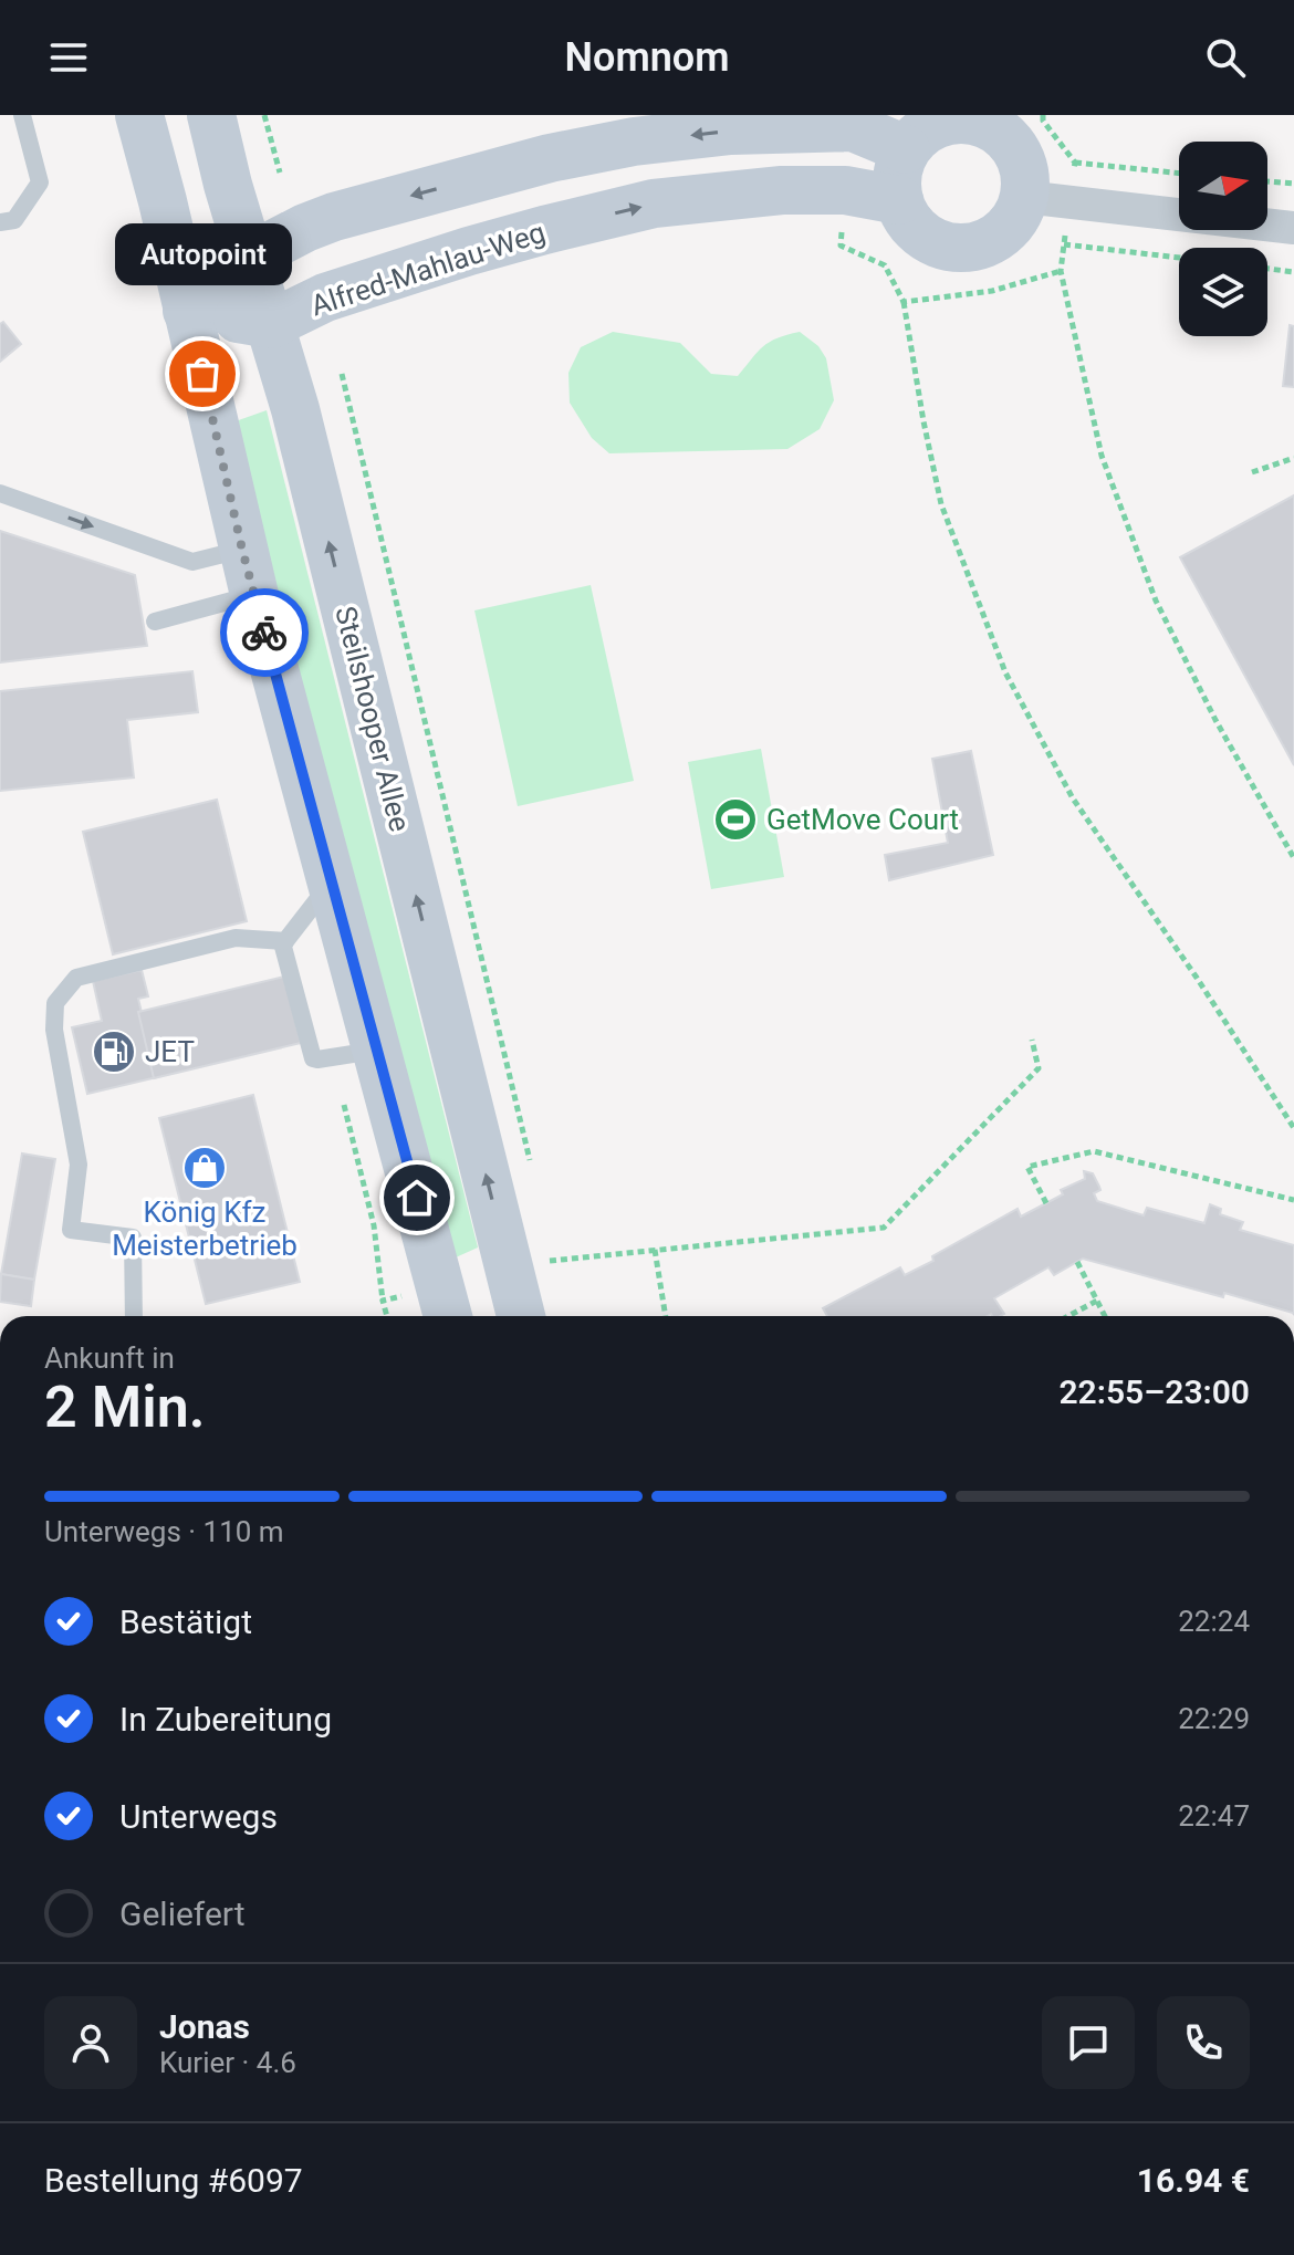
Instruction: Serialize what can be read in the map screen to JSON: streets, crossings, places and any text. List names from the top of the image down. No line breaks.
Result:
{"streets":{"main road":["Alfred-Mahlau-Weg","Steilshooper Allee"]},"crossings":[["Alfred-Mahlau-Weg","Steilshooper Allee"]],"places":{"other":["Autopoint"],"sports":["GetMove Court"],"fuel station":["JET"],"shop":["König Kfz Meisterbetrieb"]},"north":"right","page":{"header":"Nomnom","bubble":"Autopoint","heading":["2 Min.","Ankunft in","22:55–23:00"],"panel":["Jonas","Kurier · 4.6","Bestellung #6097","16.94 €"],"bar":"Unterwegs · 110 m","list":[["Bestätigt","22:24"],["In Zubereitung","22:29"],["Unterwegs","22:47"],"Geliefert"]}}
